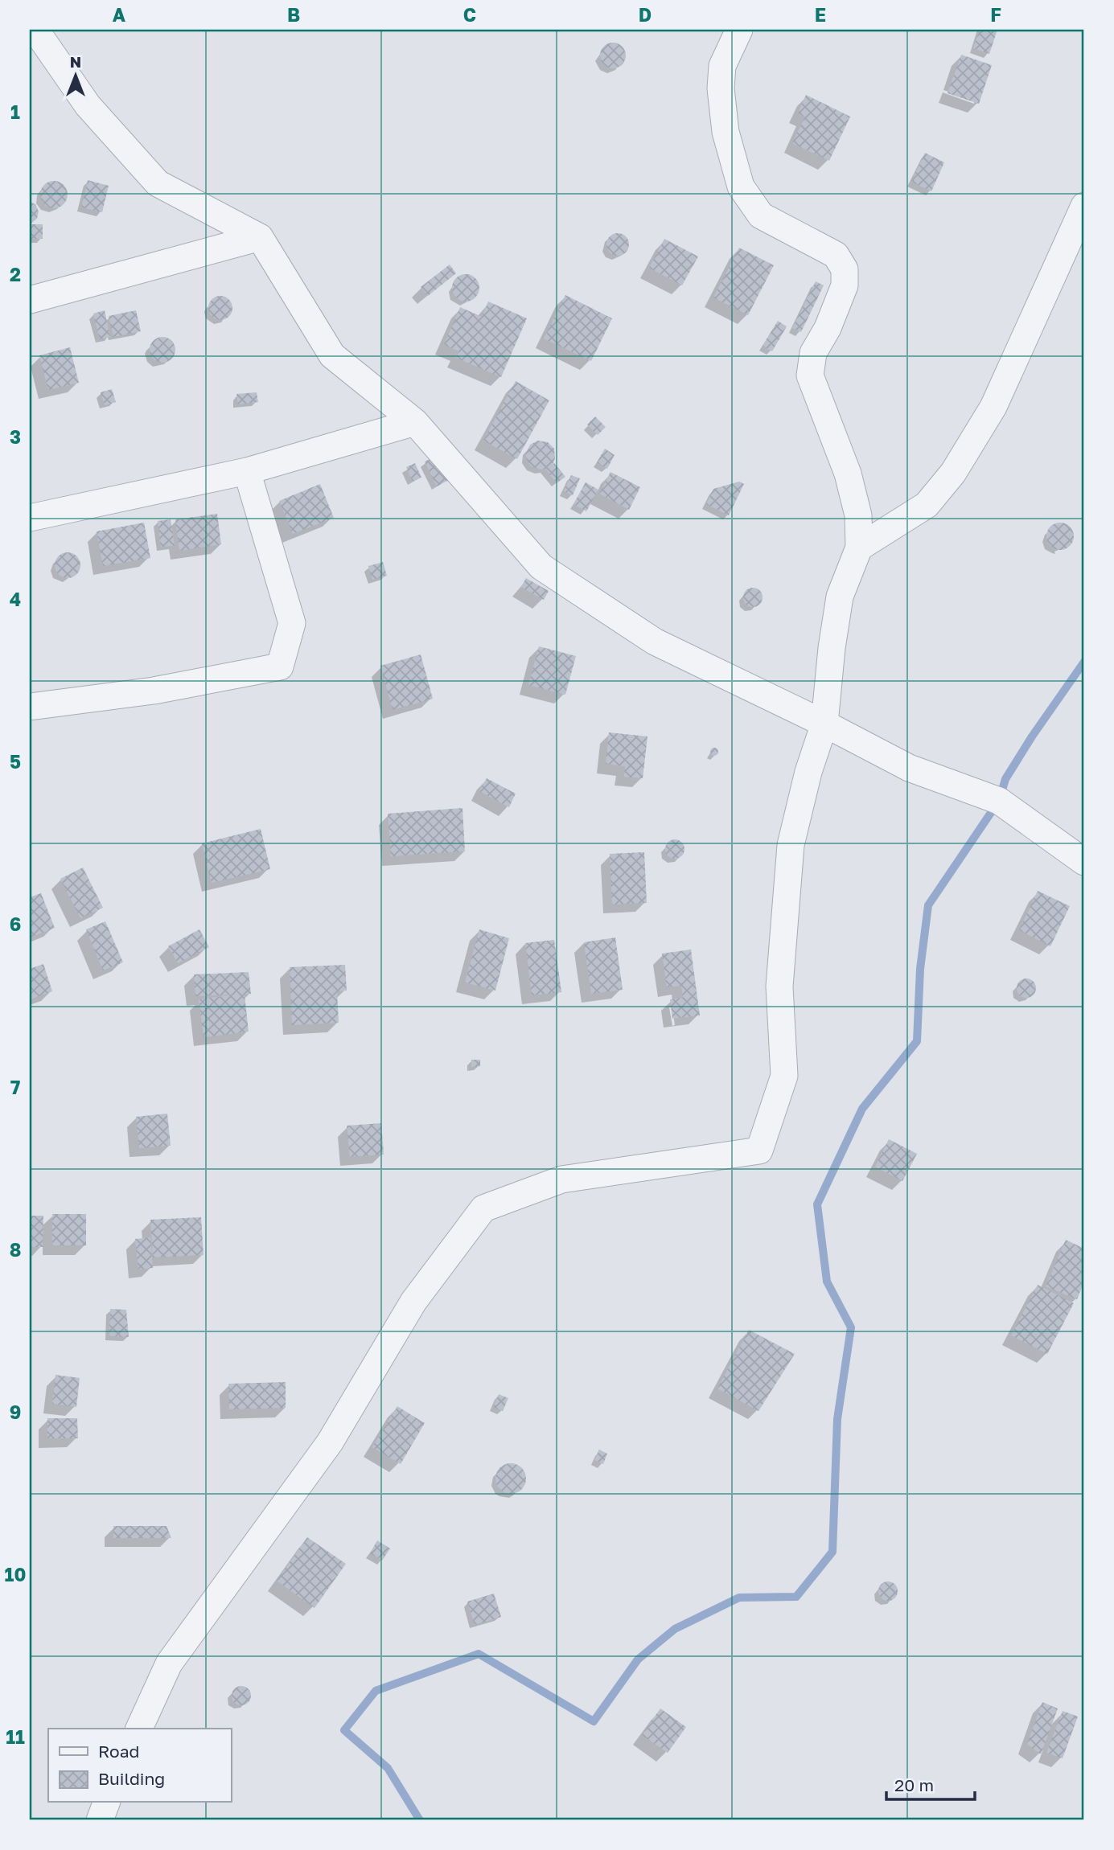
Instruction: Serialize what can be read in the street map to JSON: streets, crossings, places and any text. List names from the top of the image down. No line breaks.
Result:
{"legend":["Road","Building"],"scale_bar":"20 m","north":"top","grid":{"columns":["A","B","C","D","E","F"],"rows":["1","2","3","4","5","6","7","8","9","10","11"]}}
